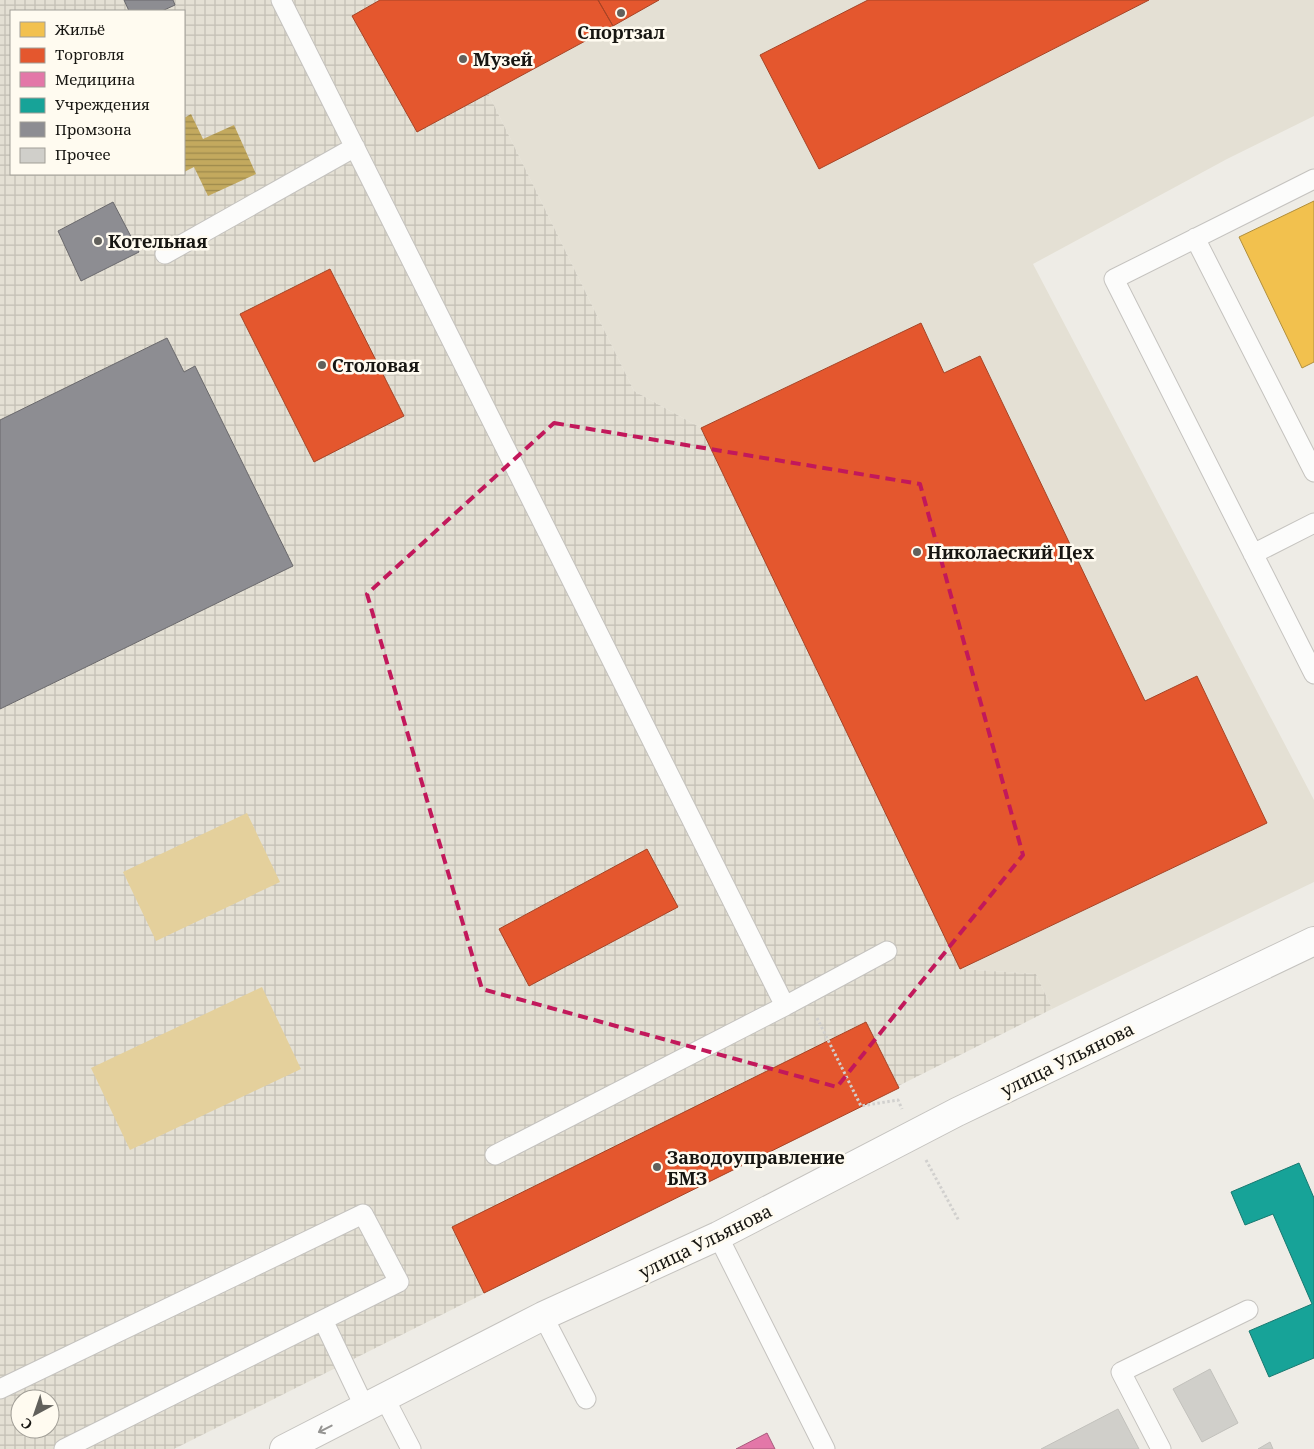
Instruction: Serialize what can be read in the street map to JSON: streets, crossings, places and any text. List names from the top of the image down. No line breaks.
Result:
{"streets":{"main road":["улица Ульянова"]},"places":["Спортзал","Музей","Котельная","Столовая","Николаеский Цех","Заводоуправление БМЗ"],"legend":["Жильё","Торговля","Медицина","Учреждения","Промзона","Прочее"],"north":"bottom left"}
